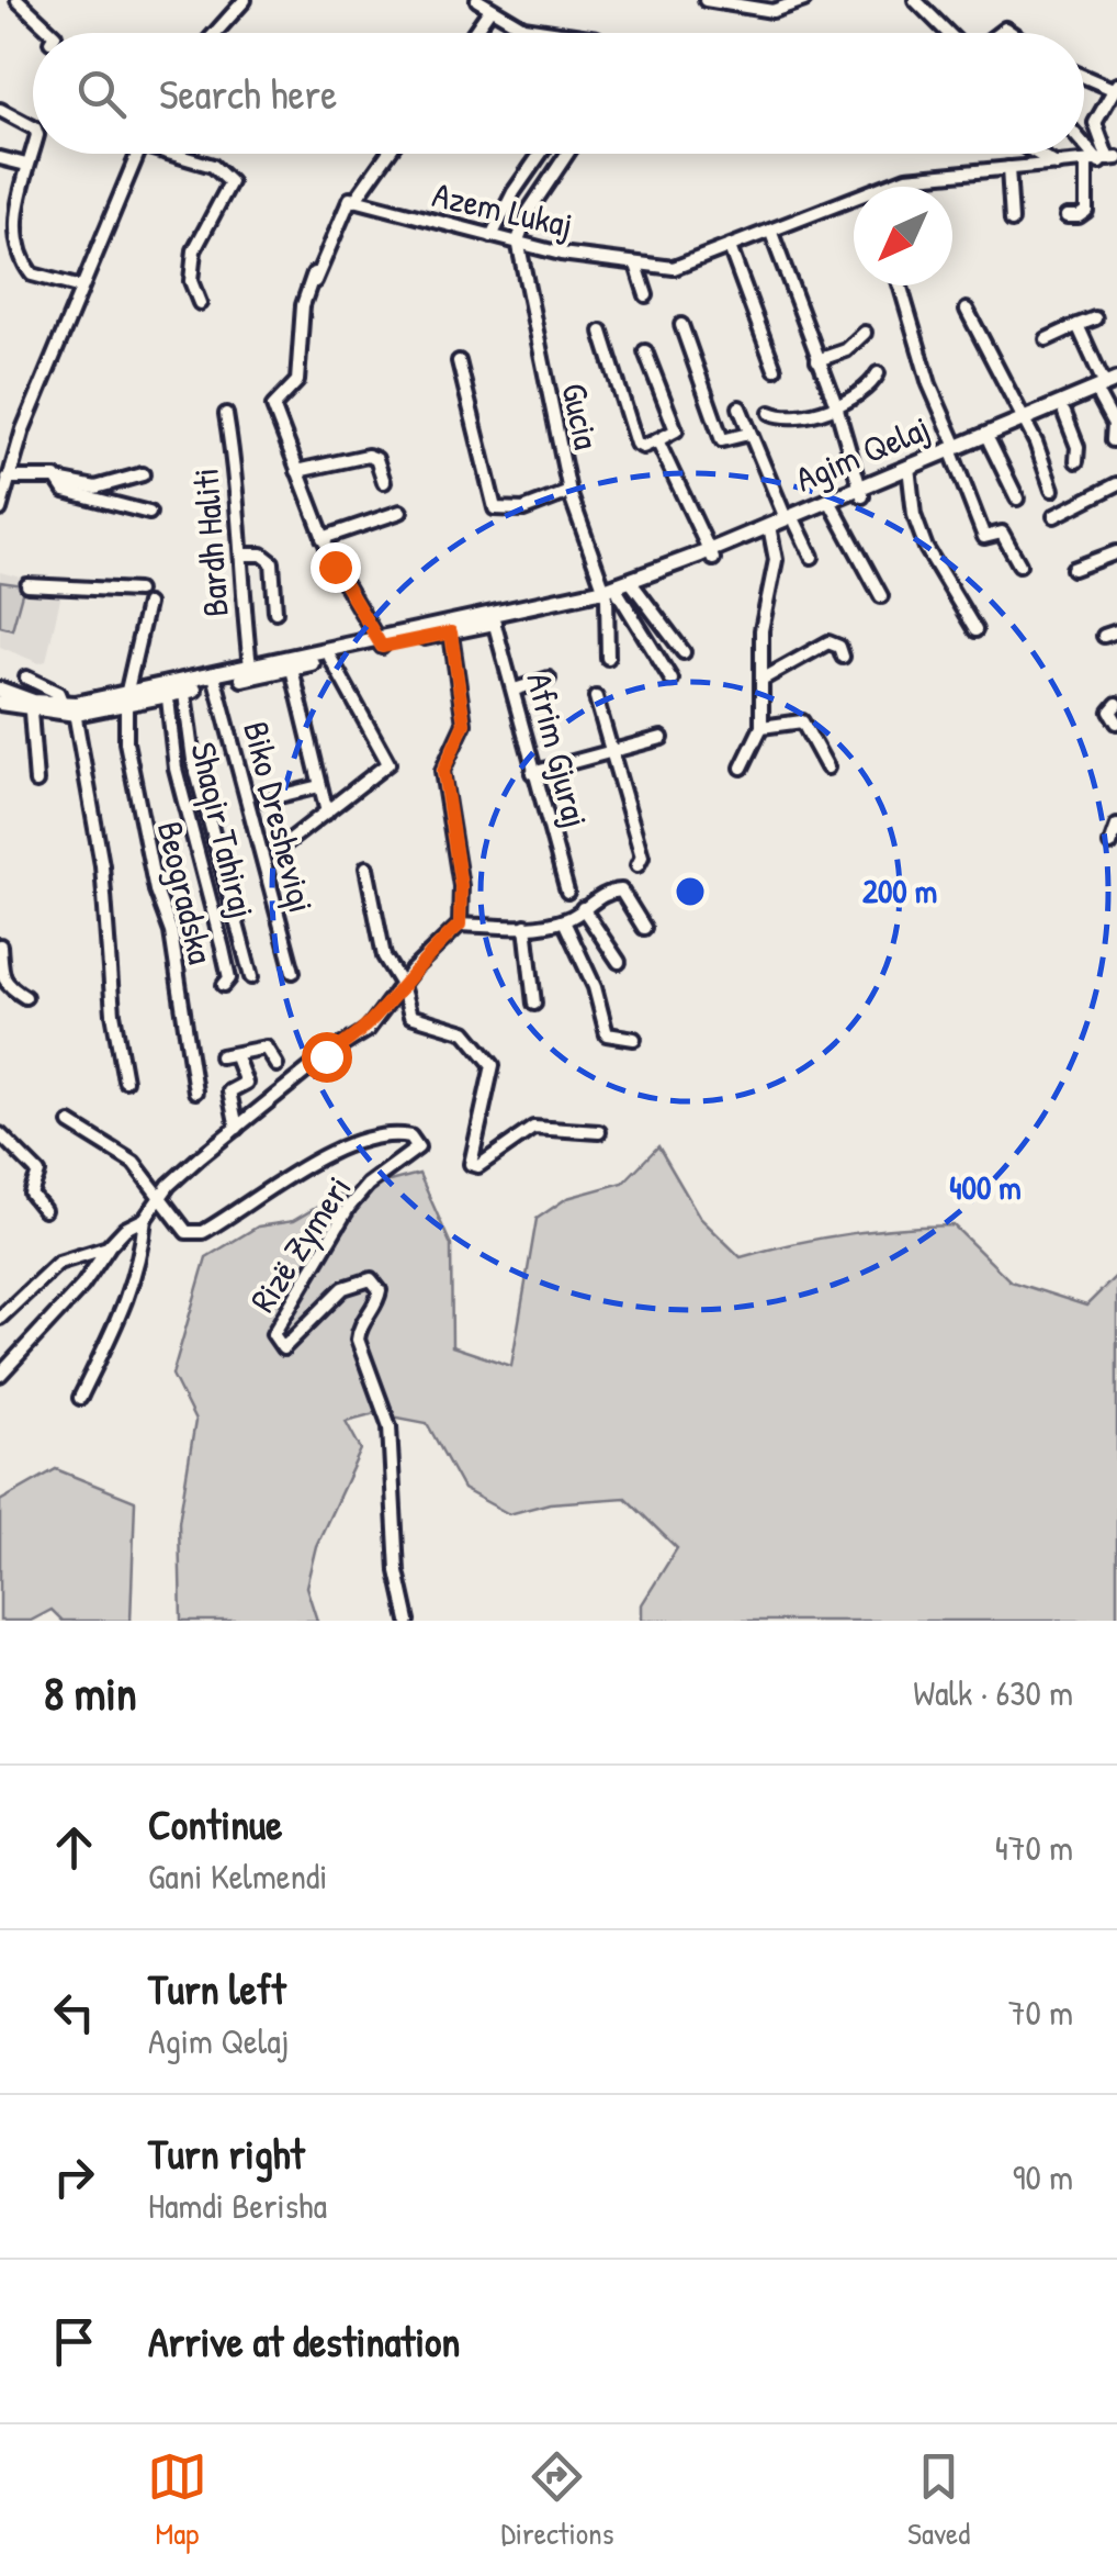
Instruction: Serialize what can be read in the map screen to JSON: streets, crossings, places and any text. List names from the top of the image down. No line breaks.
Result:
{"streets":{"main road":["Agim Qelaj"],"street":["Azem Lukaj","Gucia","Bardh Haliti","Afrim Gjuraj","Biko Dresheviqi","Shaqir Tahiraj","Beogradska","Rizë Zymeri"]},"crossings":[["Azem Lukaj","Gucia"],["Gucia","Agim Qelaj"],["Agim Qelaj","Bardh Haliti"],["Agim Qelaj","Afrim Gjuraj"],["Agim Qelaj","Biko Dresheviqi"],["Agim Qelaj","Shaqir Tahiraj"],["Agim Qelaj","Beogradska"]],"north":"bottom left","page":{"search":"Search here","heading":["8 min","Walk · 630 m"],"list":[["Continue","Gani Kelmendi","470 m"],["Turn left","Agim Qelaj","70 m"],["Turn right","Hamdi Berisha","90 m"],"Arrive at destination"],"nav":["Map","Directions","Saved"]},"rings":["200 m","400 m"]}
